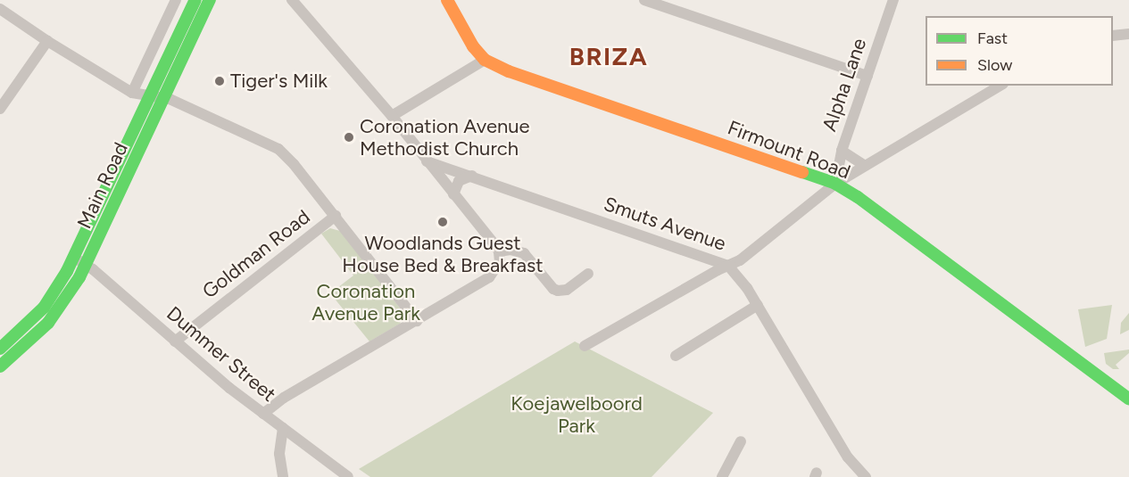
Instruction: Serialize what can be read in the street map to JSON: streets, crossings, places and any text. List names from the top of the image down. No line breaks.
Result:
{"streets":{"main road":["Firmount Road","Main Road"],"street":["Alpha Lane","Smuts Avenue","Goldman Road","Dummer Street"]},"crossings":[["Alpha Lane","Firmount Road"],["Main Road","Dummer Street"],["Goldman Road","Dummer Street"]],"districts":["BRIZA"],"parks":["Coronation Avenue Park","Koejawelboord Park"],"places":["Tiger's Milk","Coronation Avenue Methodist Church","Woodlands Guest House Bed & Breakfast"],"legend":["Fast","Slow"]}
